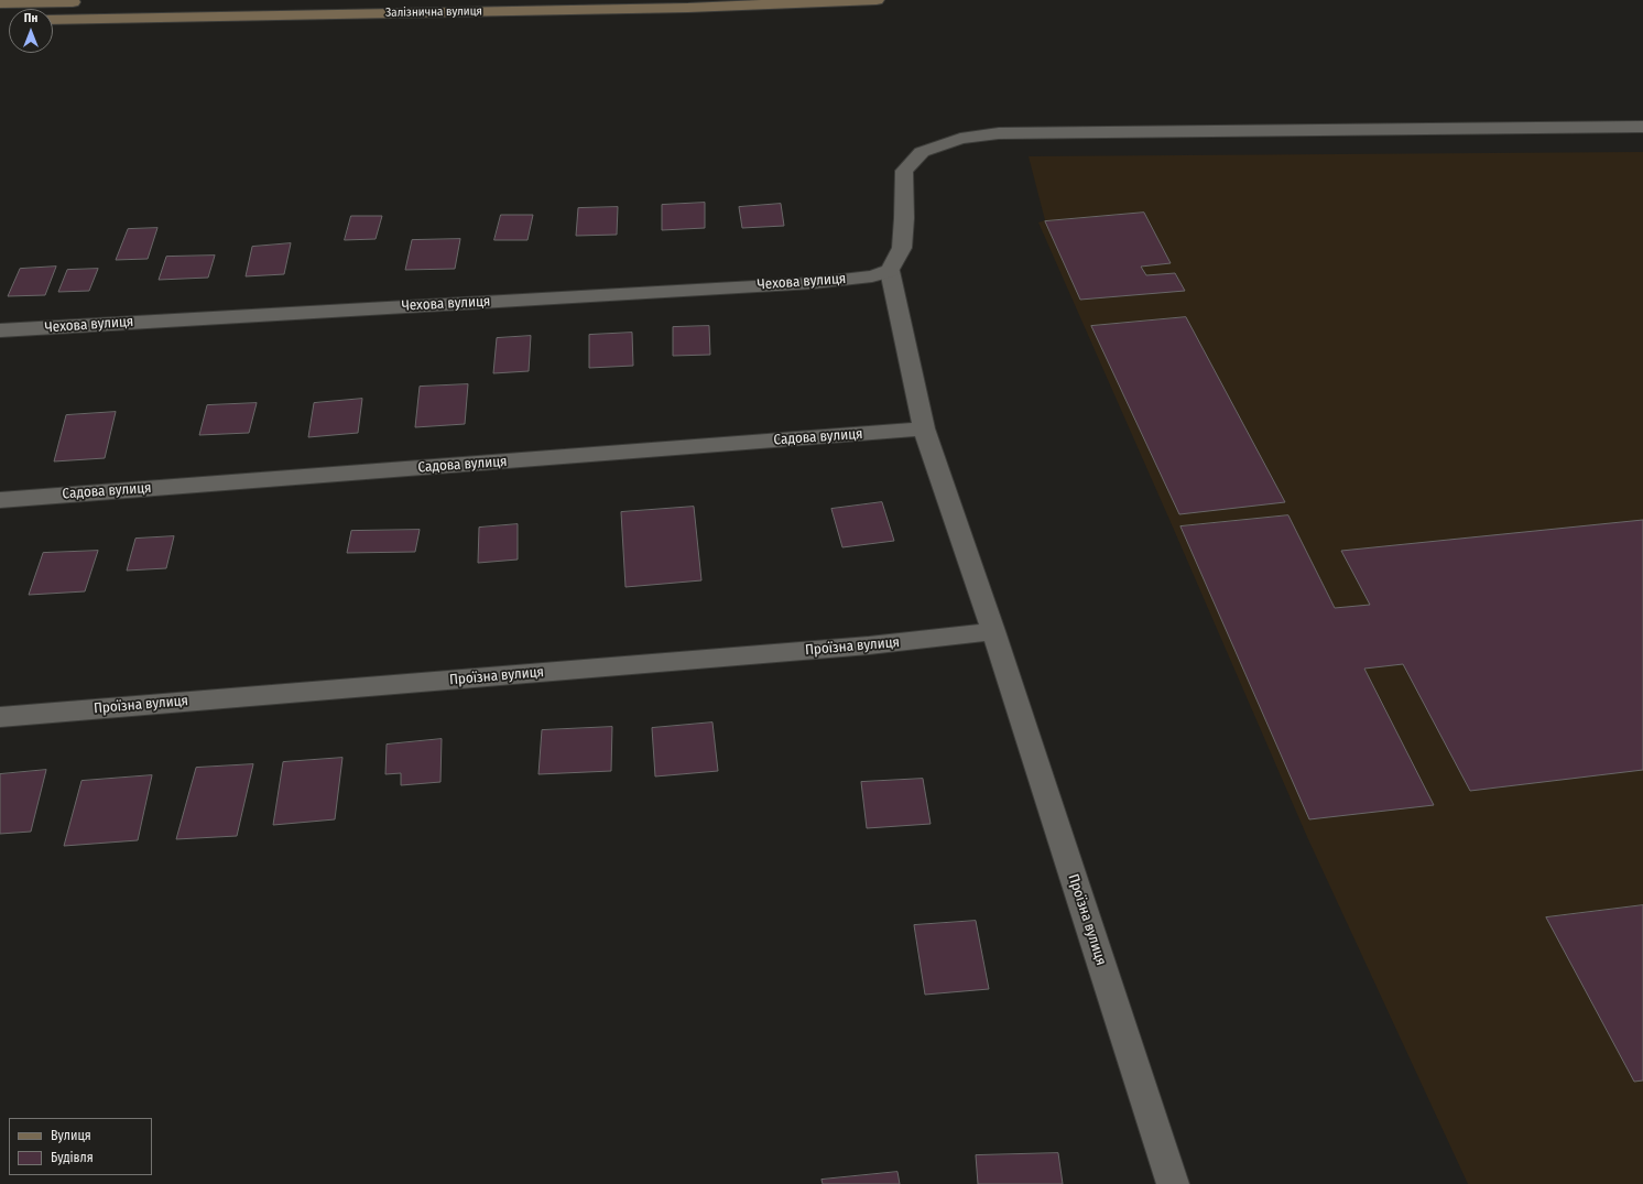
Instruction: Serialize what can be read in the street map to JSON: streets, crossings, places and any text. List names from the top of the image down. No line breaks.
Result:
{"streets":{"main road":["Залізнична вулиця"],"street":["Чехова вулиця","Садова вулиця","Проїзна вулиця"]},"crossings":[["Чехова вулиця","Проїзна вулиця"],["Садова вулиця","Проїзна вулиця"]],"legend":["Вулиця","Будівля"],"north":"top"}
